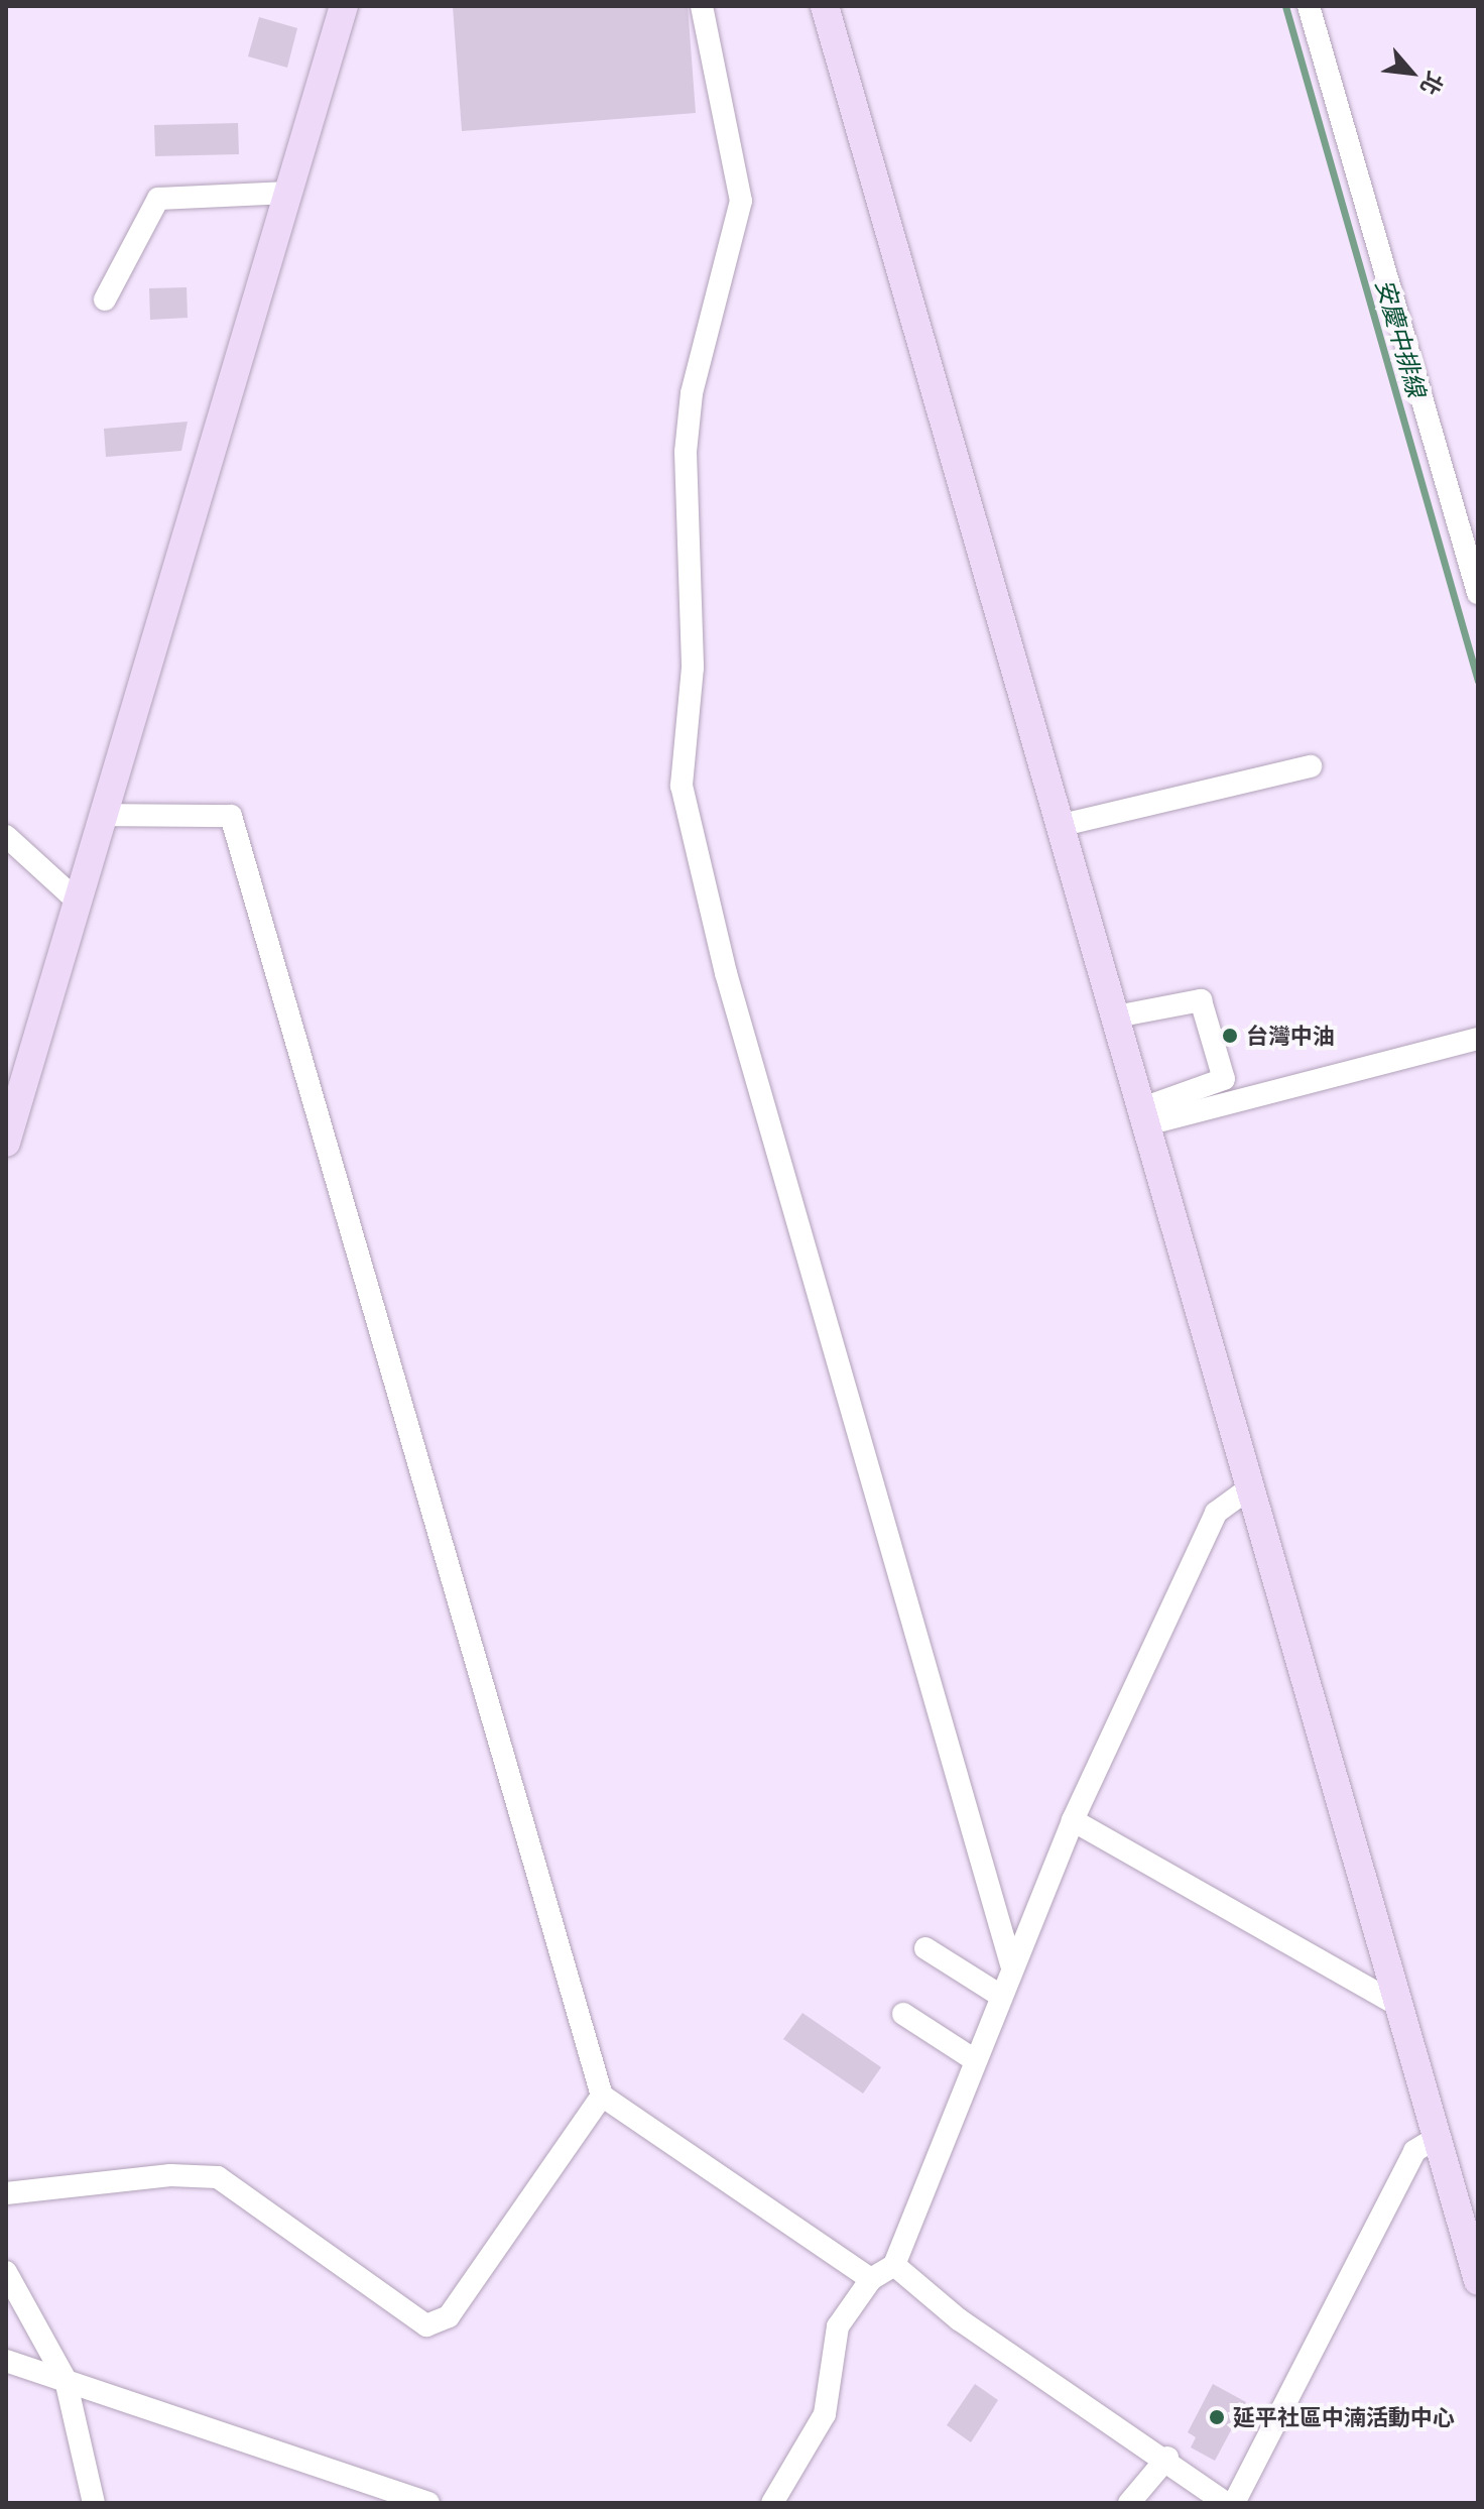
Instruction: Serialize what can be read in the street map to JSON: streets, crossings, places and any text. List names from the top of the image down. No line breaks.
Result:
{"water":["安慶中排線"],"places":["台灣中油","延平社區中湳活動中心"],"north":"bottom right"}
